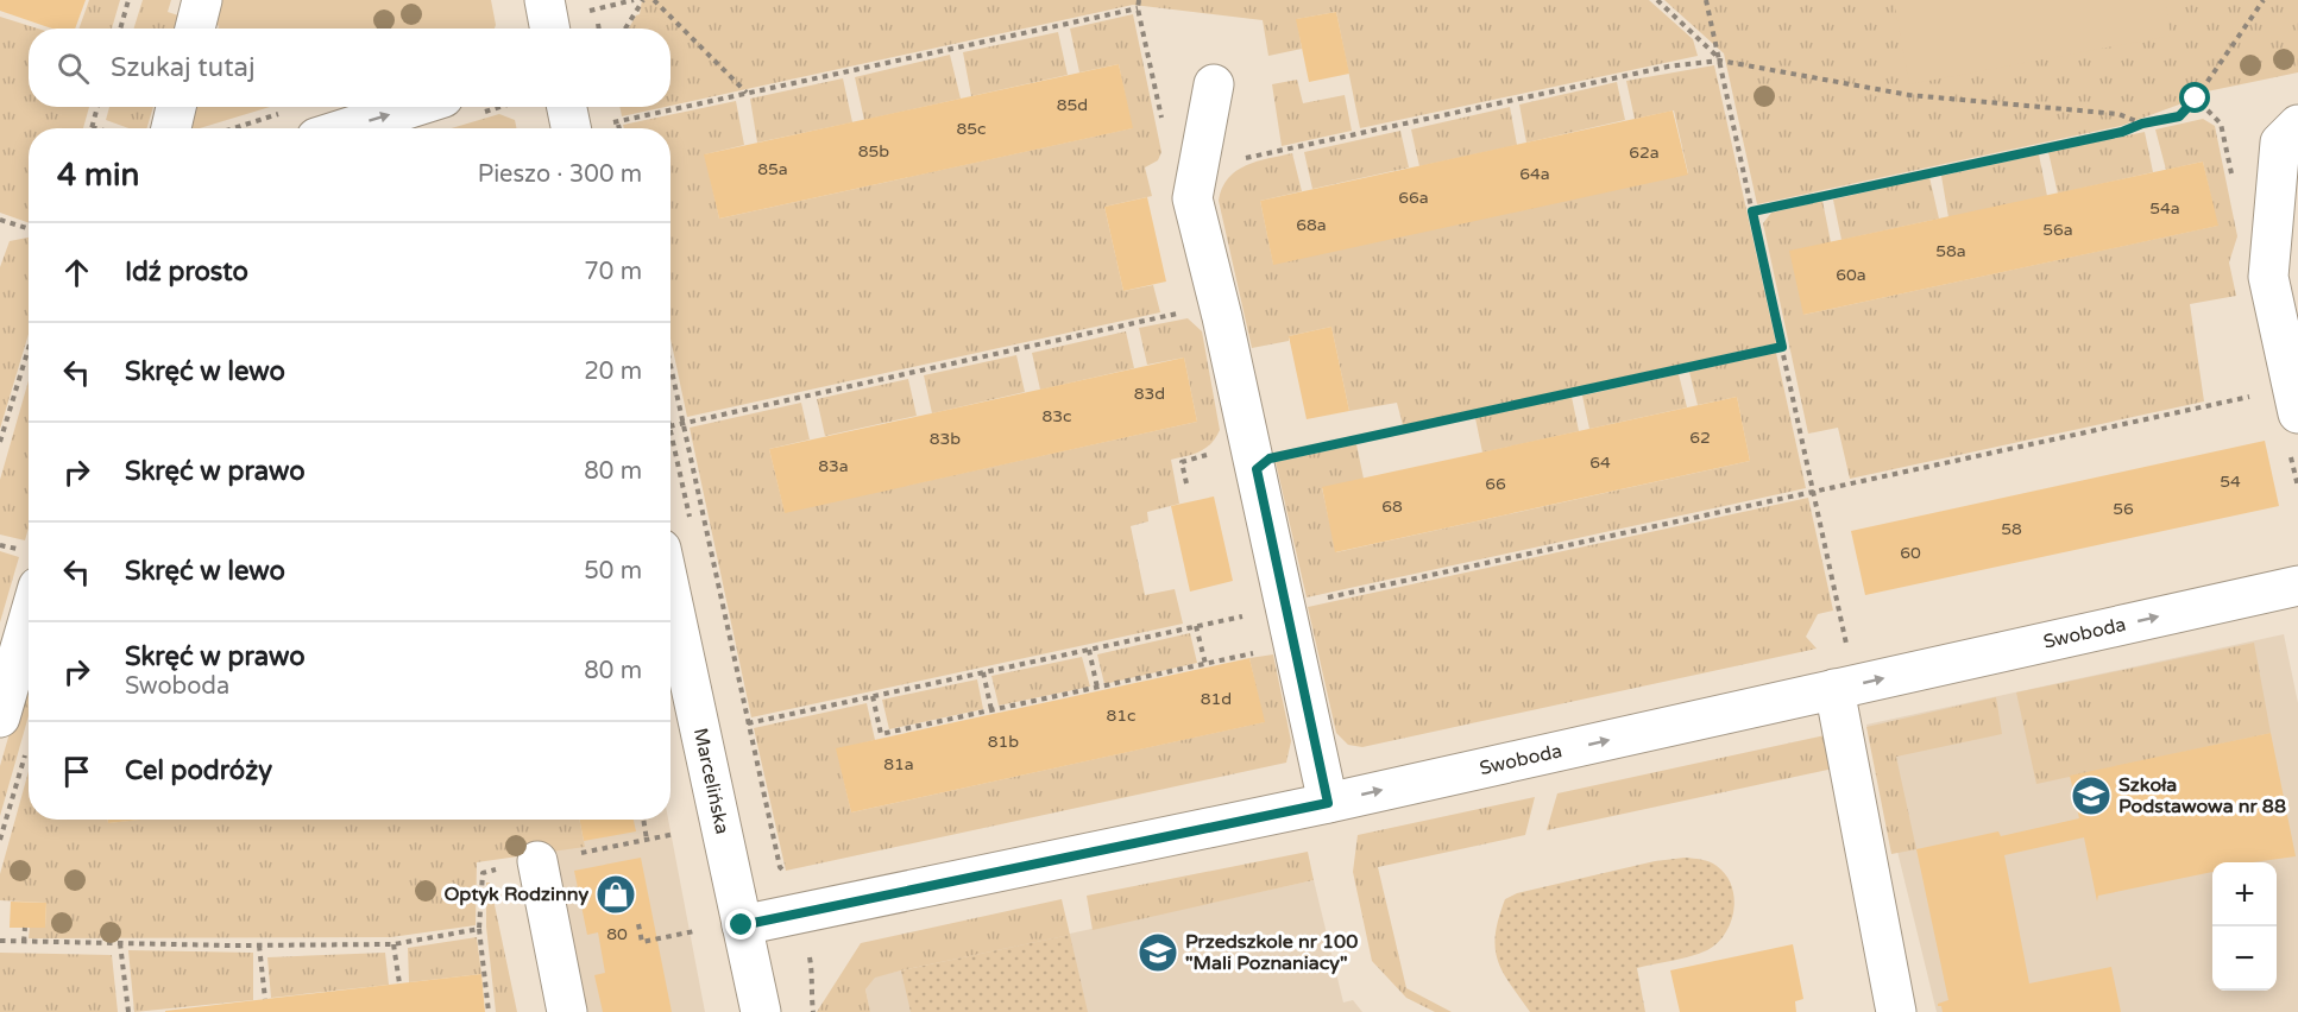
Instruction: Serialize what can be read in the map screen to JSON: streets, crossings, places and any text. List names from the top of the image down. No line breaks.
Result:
{"streets":{"street":["Swoboda","Marcelińska"]},"crossings":[["Swoboda","Marcelińska"]],"one_way":["Swoboda"],"places":{"school or university":["Szkoła Podstawowa nr 88","Przedszkole nr 100 \"Mali Poznaniacy\""],"shop":["Optyk Rodzinny"]},"house_numbers":["85d","85c","85b","62a","85a","64a","66a","54a","68a","56a","58a","60a","83d","83c","62","83b","64","83a","54","66","68","56","58","60","81d","81c","81b","81a","80"],"page":{"search":"Szukaj tutaj","heading":["4 min","Pieszo · 300 m"],"list":[["Idź prosto","70 m"],["Skręć w lewo","20 m"],["Skręć w prawo","80 m"],["Skręć w lewo","50 m"],["Skręć w prawo","Swoboda","80 m"],"Cel podróży"],"map_buttons":["+","−"]}}
